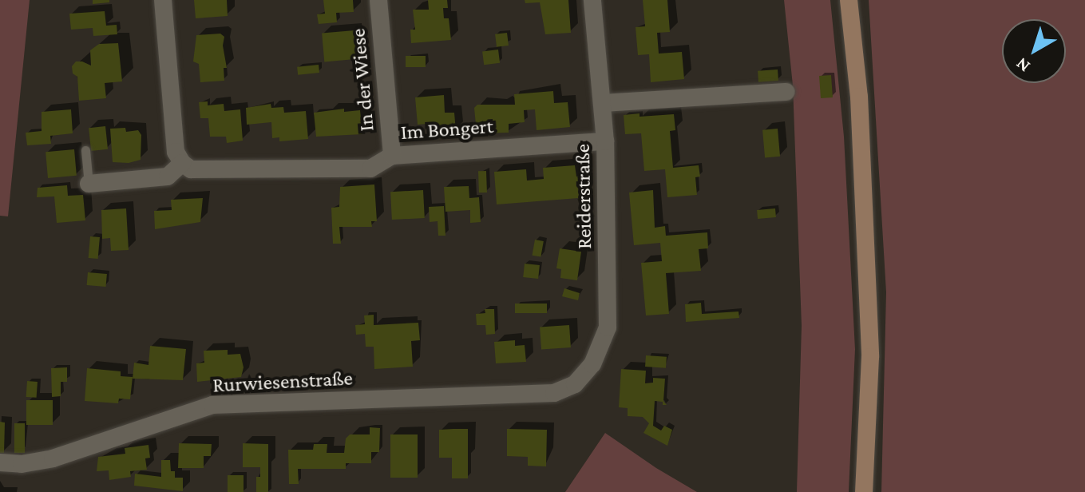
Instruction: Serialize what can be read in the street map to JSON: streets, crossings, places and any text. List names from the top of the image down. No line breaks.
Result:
{"streets":{"street":["In der Wiese","Im Bongert","Reiderstraße","Rurwiesenstraße"]},"crossings":[["In der Wiese","Im Bongert"],["Im Bongert","Reiderstraße"],["Reiderstraße","Rurwiesenstraße"]],"north":"bottom left"}
